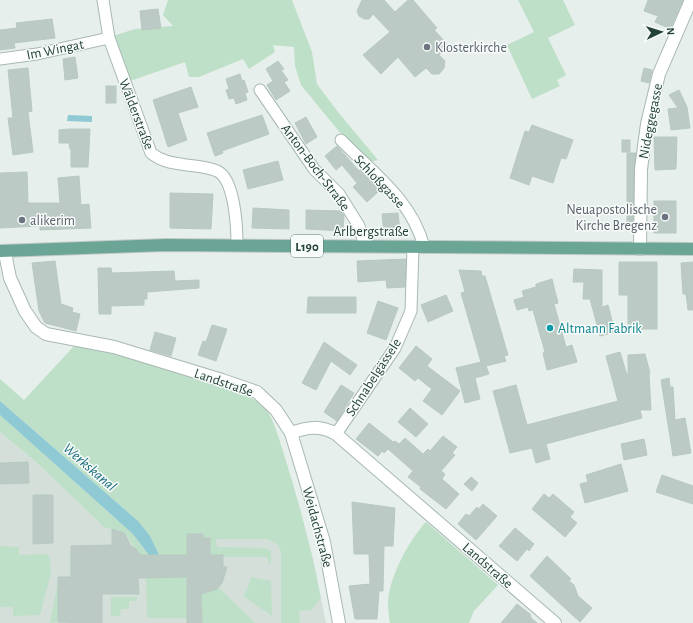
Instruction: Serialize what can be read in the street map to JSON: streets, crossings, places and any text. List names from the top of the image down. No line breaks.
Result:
{"streets":{"main road":["Arlbergstraße","L190"],"street":["Im Wingat","Wälderstraße","Nideggegasse","Anton-Boch-Straße","Schloßgasse","Schnabelgässele","Landstraße","Weidachstraße"]},"crossings":[["Im Wingat","Wälderstraße"],["Wälderstraße","Arlbergstraße"],["Nideggegasse","Arlbergstraße"],["Anton-Boch-Straße","Arlbergstraße"],["Schloßgasse","Arlbergstraße"],["Schloßgasse","Schnabelgässele"],["Arlbergstraße","Schnabelgässele"],["Arlbergstraße","Landstraße"],["Schnabelgässele","Landstraße"],["Landstraße","Weidachstraße"]],"water":["Werkskanal"],"places":["Klosterkirche","Neuapostolische Kirche Bregenz","alikerim","Altmann Fabrik"],"north":"right"}
